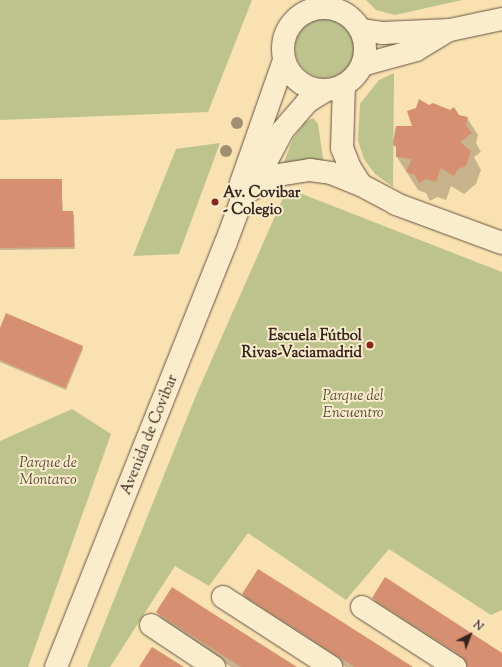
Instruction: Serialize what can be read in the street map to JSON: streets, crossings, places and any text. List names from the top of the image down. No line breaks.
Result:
{"streets":{"street":["Avenida de Covibar"]},"parks":["Parque del Encuentro","Parque de Montarco"],"places":["Av. Covibar - Colegio","Escuela Fútbol Rivas-Vaciamadrid"],"north":"top right"}
